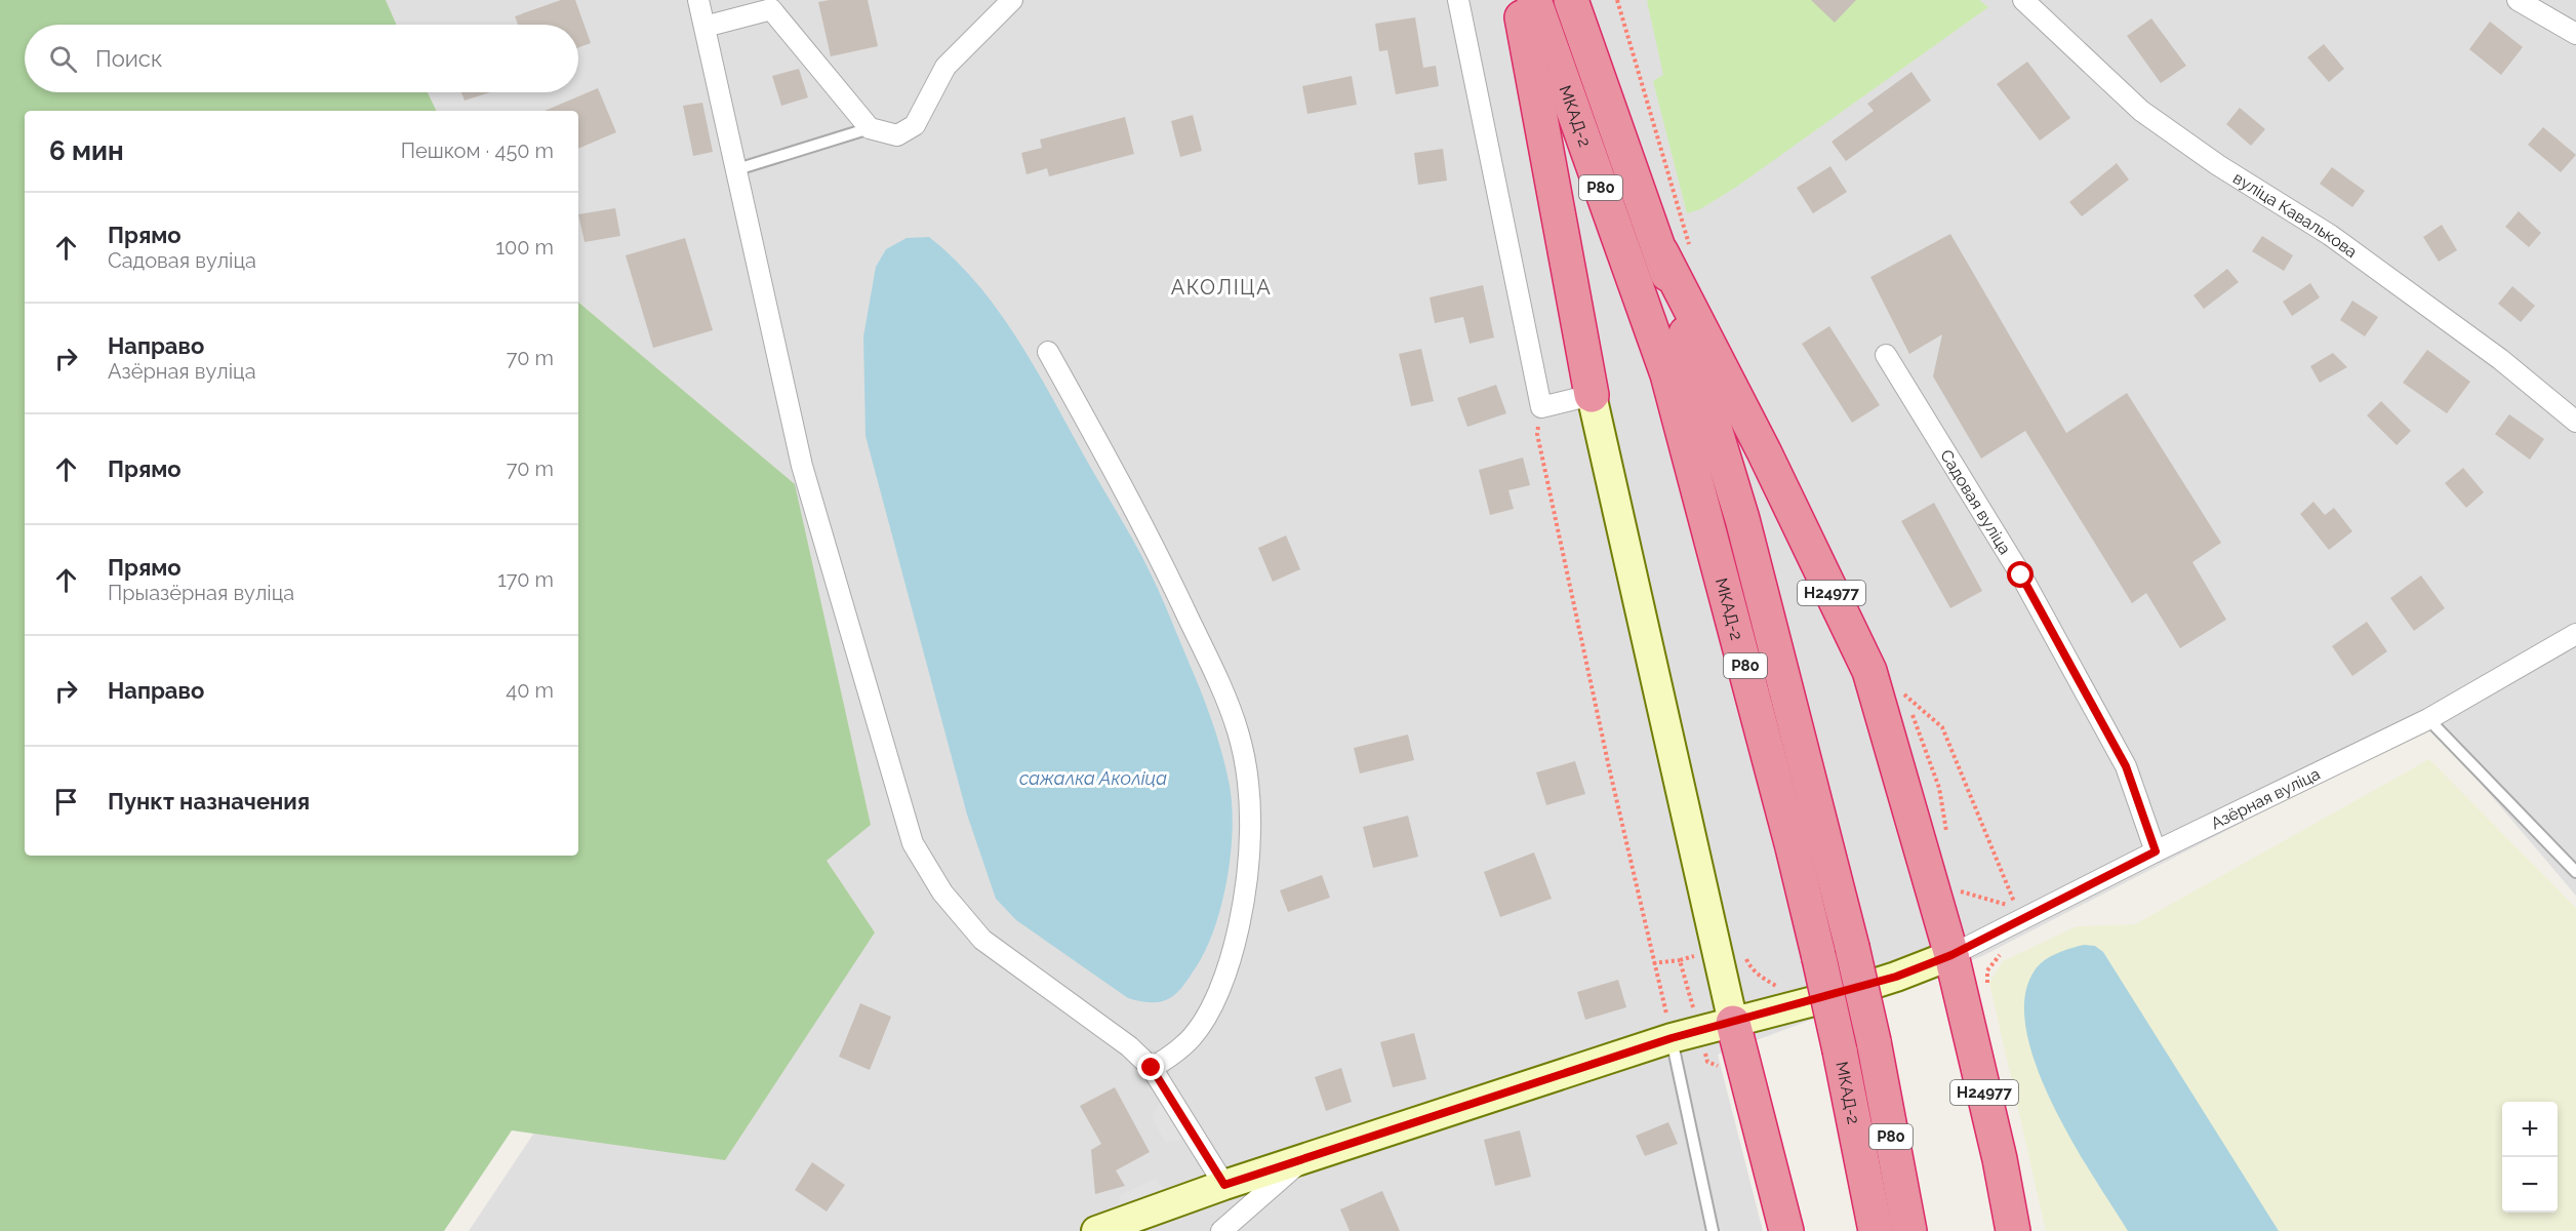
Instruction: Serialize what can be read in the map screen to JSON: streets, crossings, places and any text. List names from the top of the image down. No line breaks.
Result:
{"streets":{"highway":["МКАД-2","Р80","Н24977"],"street":["вуліца Кавалькова","Садовая вуліца","Азёрная вуліца"]},"crossings":[["Р80","Н24977"],["Садовая вуліца","Азёрная вуліца"],["Н24977","Азёрная вуліца"]],"districts":["АКОЛІЦА"],"water":["сажалка Аколіца"],"page":{"search":"Поиск","heading":["6 мин","Пешком · 450 m"],"list":[["Прямо","Садовая вуліца","100 m"],["Направо","Азёрная вуліца","70 m"],["Прямо","70 m"],["Прямо","Прыазёрная вуліца","170 m"],["Направо","40 m"],"Пункт назначения"],"map_buttons":["+","−"]}}
